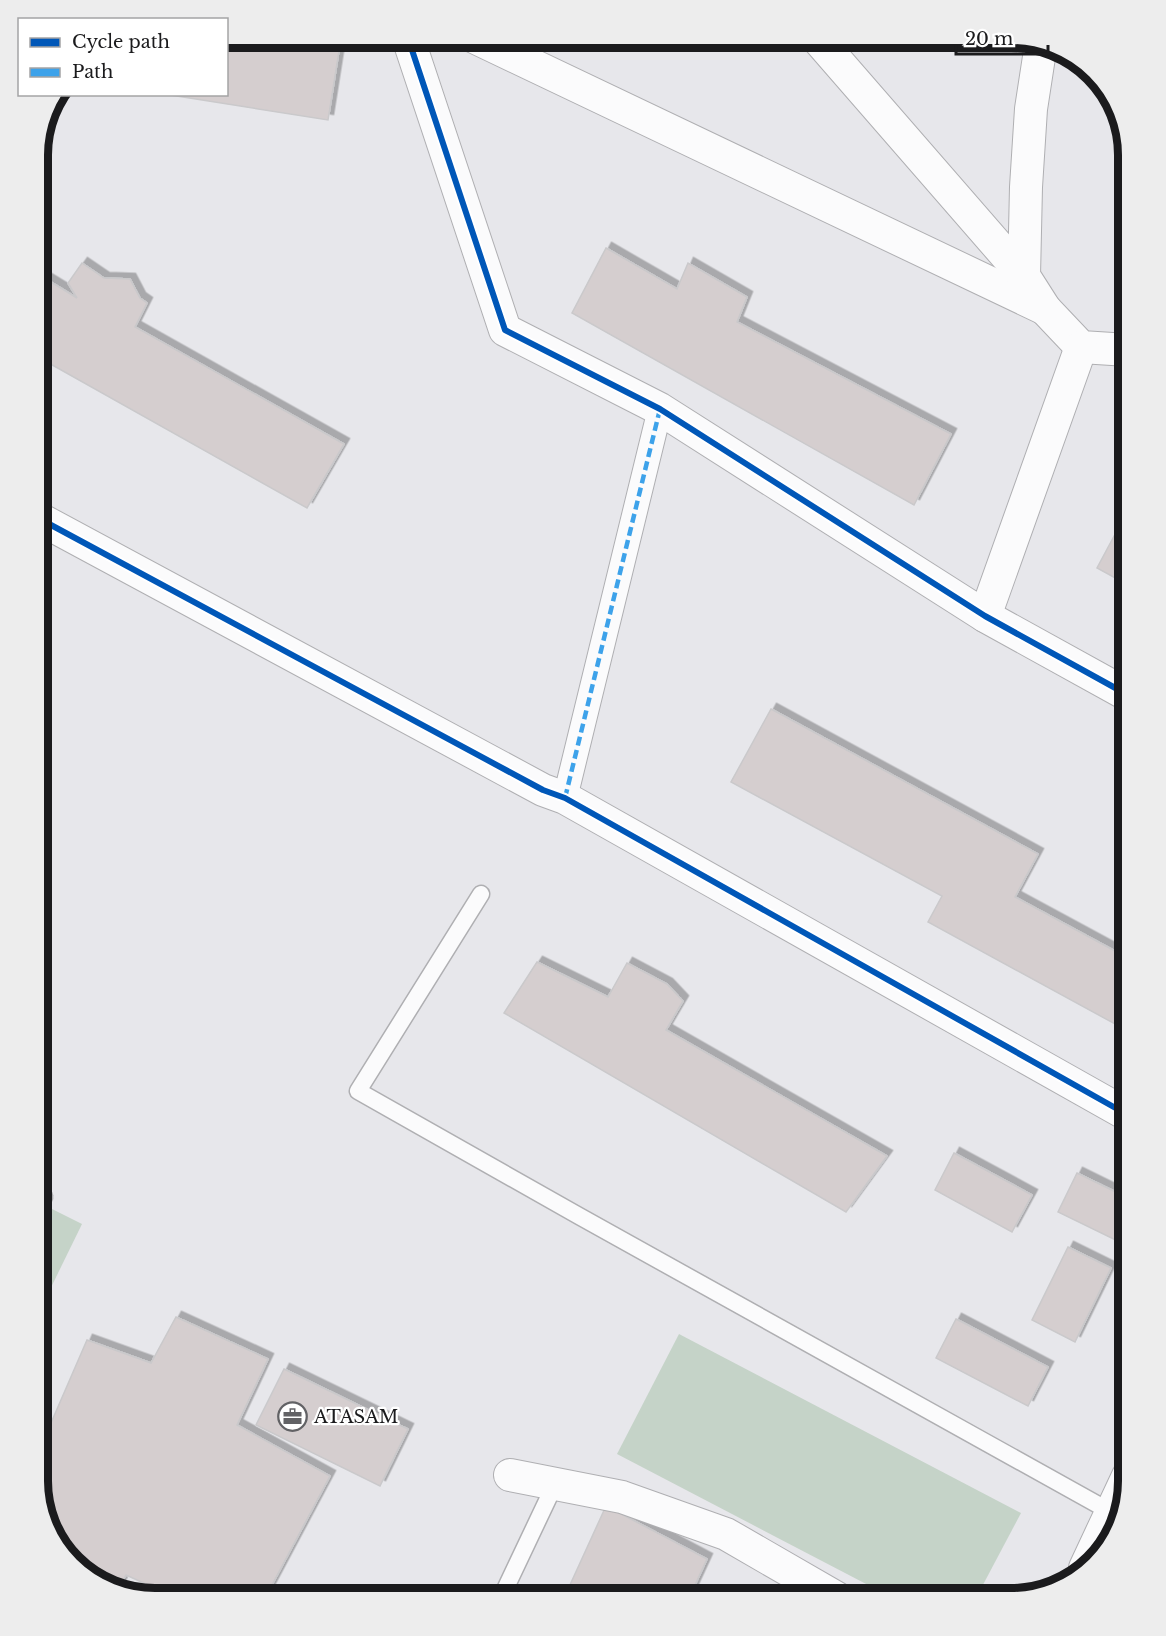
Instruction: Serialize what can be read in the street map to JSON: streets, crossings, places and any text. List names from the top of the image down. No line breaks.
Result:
{"places":{"office":["ATASAM"]},"legend":["Cycle path","Path"],"scale_bar":"20 m"}
